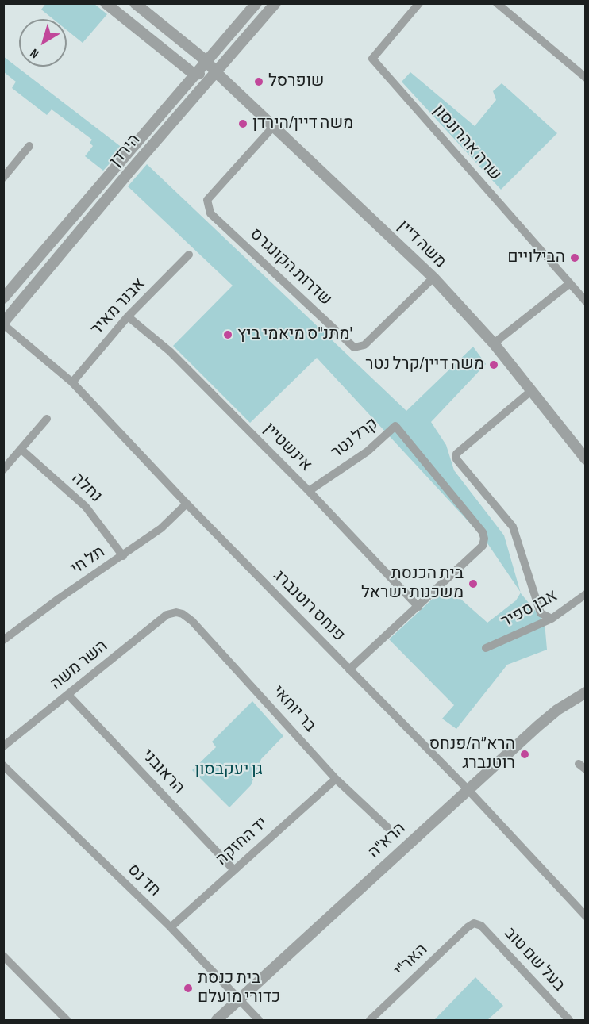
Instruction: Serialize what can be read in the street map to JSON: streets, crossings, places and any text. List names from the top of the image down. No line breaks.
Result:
{"streets":{"street":["שרה אהרונסון","הירדן","משה דיין","שדרות הקונגרס","אבנר מאיר","קרל נטר","אינשטיין","נחלה","תל חי","פנחס רוטנברג","אבן ספיר","השר משה","בר יוחאי","הראובני","הרא\"ה","יד החזקה","חד נס","בעל שם טוב","האר\"י"]},"crossings":[["הירדן","משה דיין"],["הירדן","פנחס רוטנברג"],["משה דיין","שדרות הקונגרס"],["אבנר מאיר","אינשטיין"],["אבנר מאיר","פנחס רוטנברג"],["קרל נטר","אינשטיין"],["נחלה","תל חי"],["תל חי","פנחס רוטנברג"],["פנחס רוטנברג","הרא\"ה"],["השר משה","בר יוחאי"],["השר משה","הראובני"],["בר יוחאי","יד החזקה"],["הראובני","יד החזקה"],["הרא\"ה","חד נס"],["יד החזקה","חד נס"],["בעל שם טוב","האר\"י"]],"parks":["גן יעקבסון"],"places":["שופרסל","משה דיין/הירדן","הבילויים","מתנ\"ס מיאמי ביץ'","משה דיין/קרל נטר","בית הכנסת משכנות ישראל","הרא״ה/פנחס רוטנברג","בית כנסת כדורי מועלם"],"north":"bottom left"}
